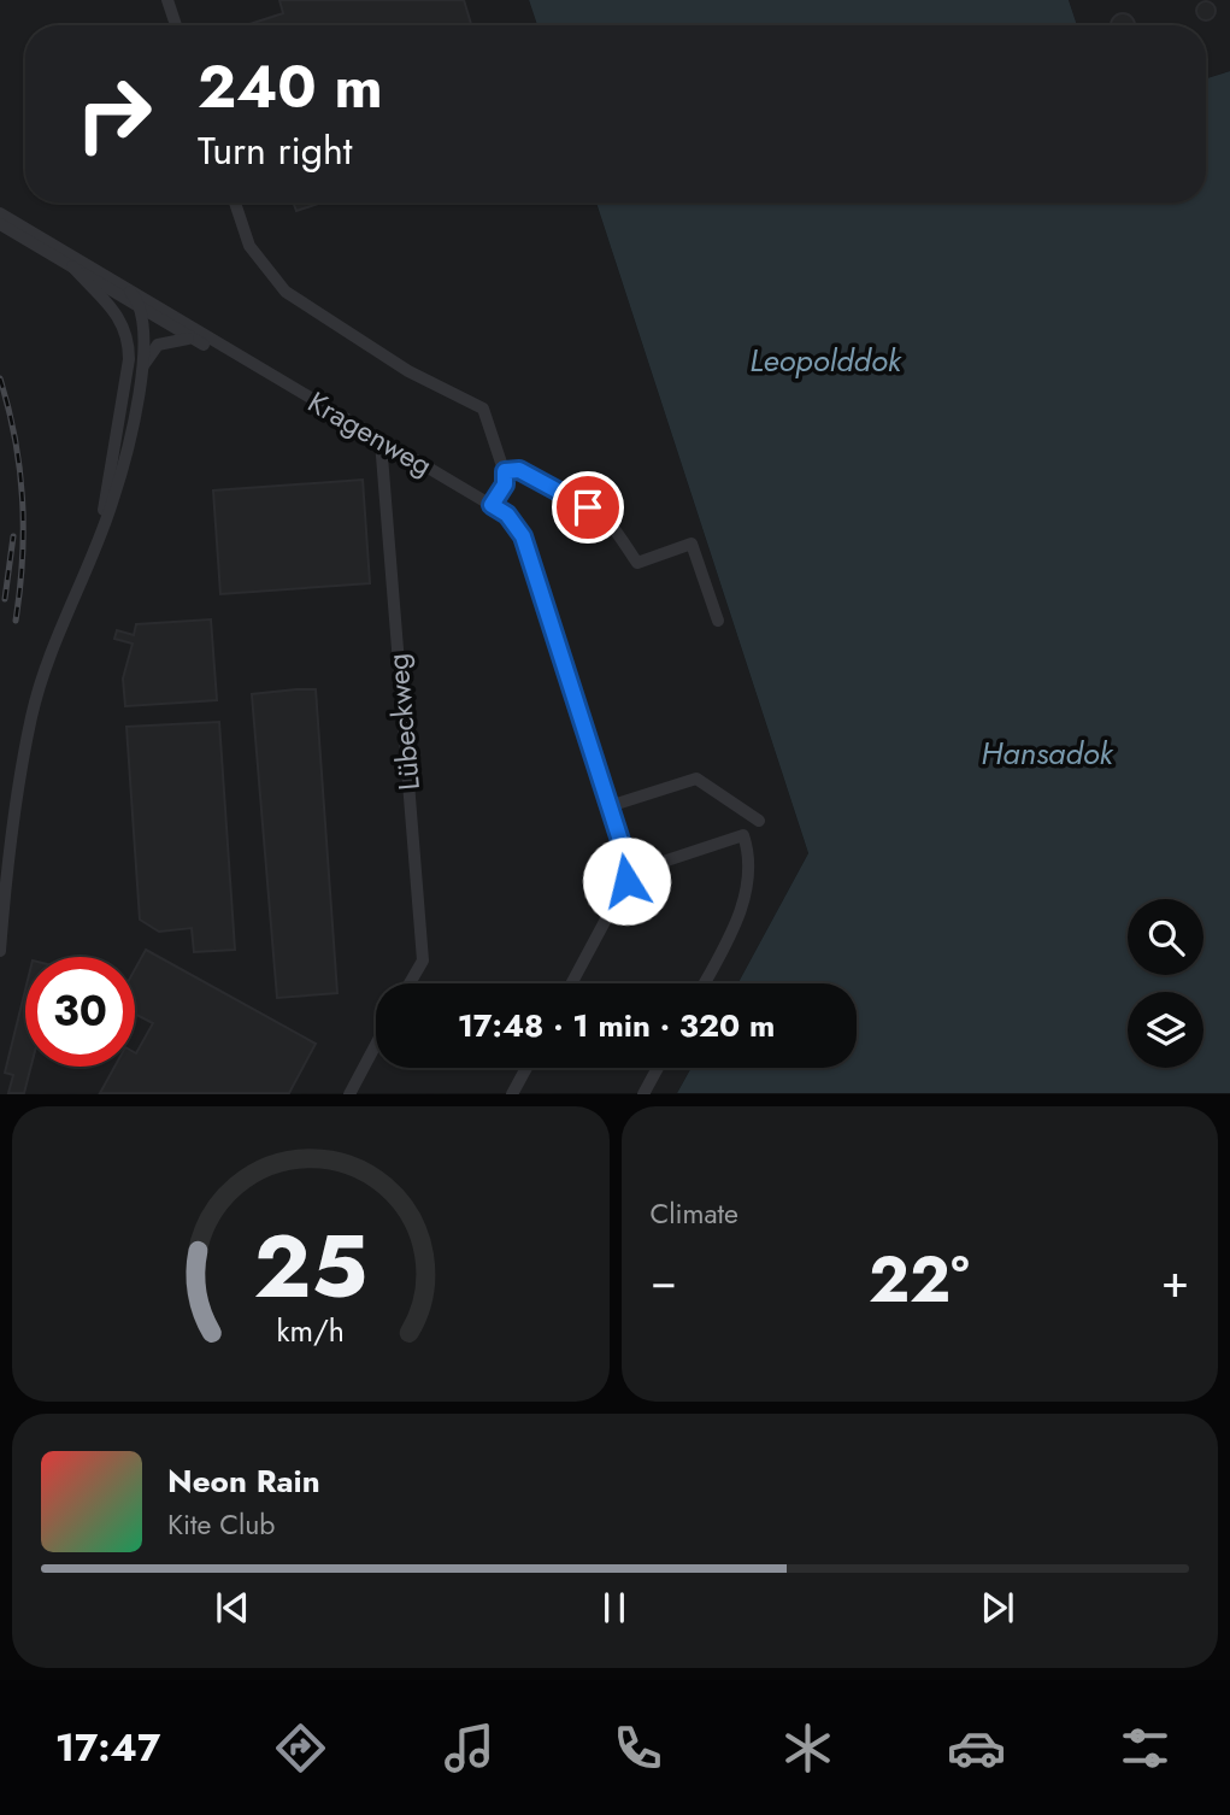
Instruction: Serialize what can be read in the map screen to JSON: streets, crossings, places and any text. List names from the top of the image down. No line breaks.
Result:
{"streets":{"street":["Kragenweg","Lübeckweg"]},"crossings":[["Kragenweg","Lübeckweg"]],"water":["Leopolddok","Hansadok"],"page":{"turn":["240 m","Turn right"],"limit":"30","trip":"17:48 · 1 min · 320 m","tile":"Climate","heat":["−","22°","+"],"song":["Neon Rain","Kite Club"],"tabs":"17:47","gauge":["25","km/h"]}}
